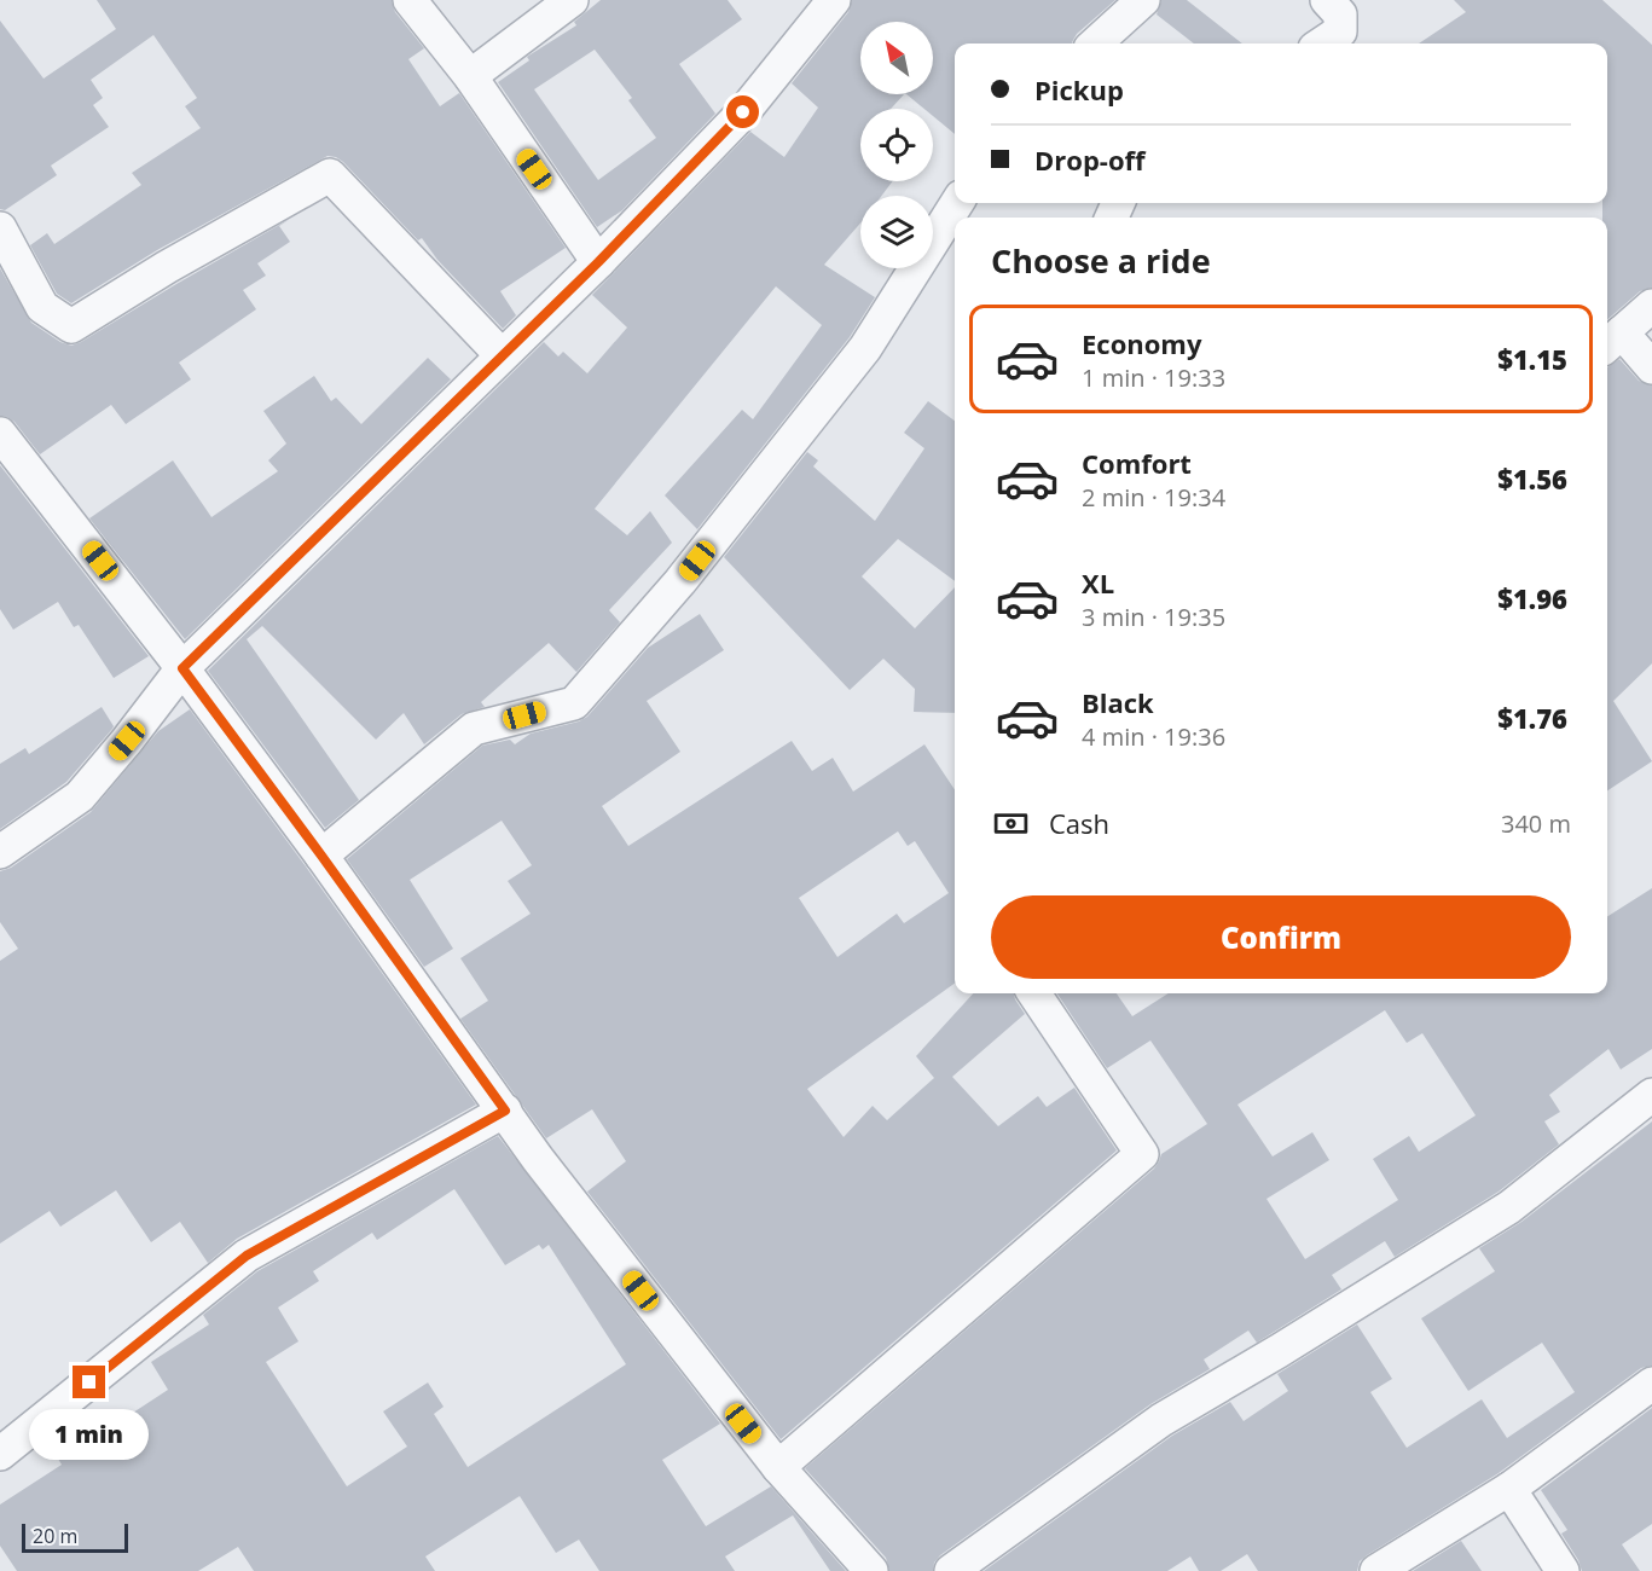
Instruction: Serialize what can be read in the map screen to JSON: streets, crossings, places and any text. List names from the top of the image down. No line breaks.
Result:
{"scale_bar":"20 m","north":"top left","page":{"banner":["Pickup","Drop-off"],"heading":"Choose a ride","list":[{"name":"Economy","note":"1 min · 19:33","value":"$1.15"},{"name":"Comfort","note":"2 min · 19:34","value":"$1.56"},{"name":"XL","note":"3 min · 19:35","value":"$1.96"},{"name":"Black","note":"4 min · 19:36","value":"$1.76"}],"pay":["Cash","340 m"],"buttons":"Confirm","bubble":"1 min","scale":"20 m"}}
